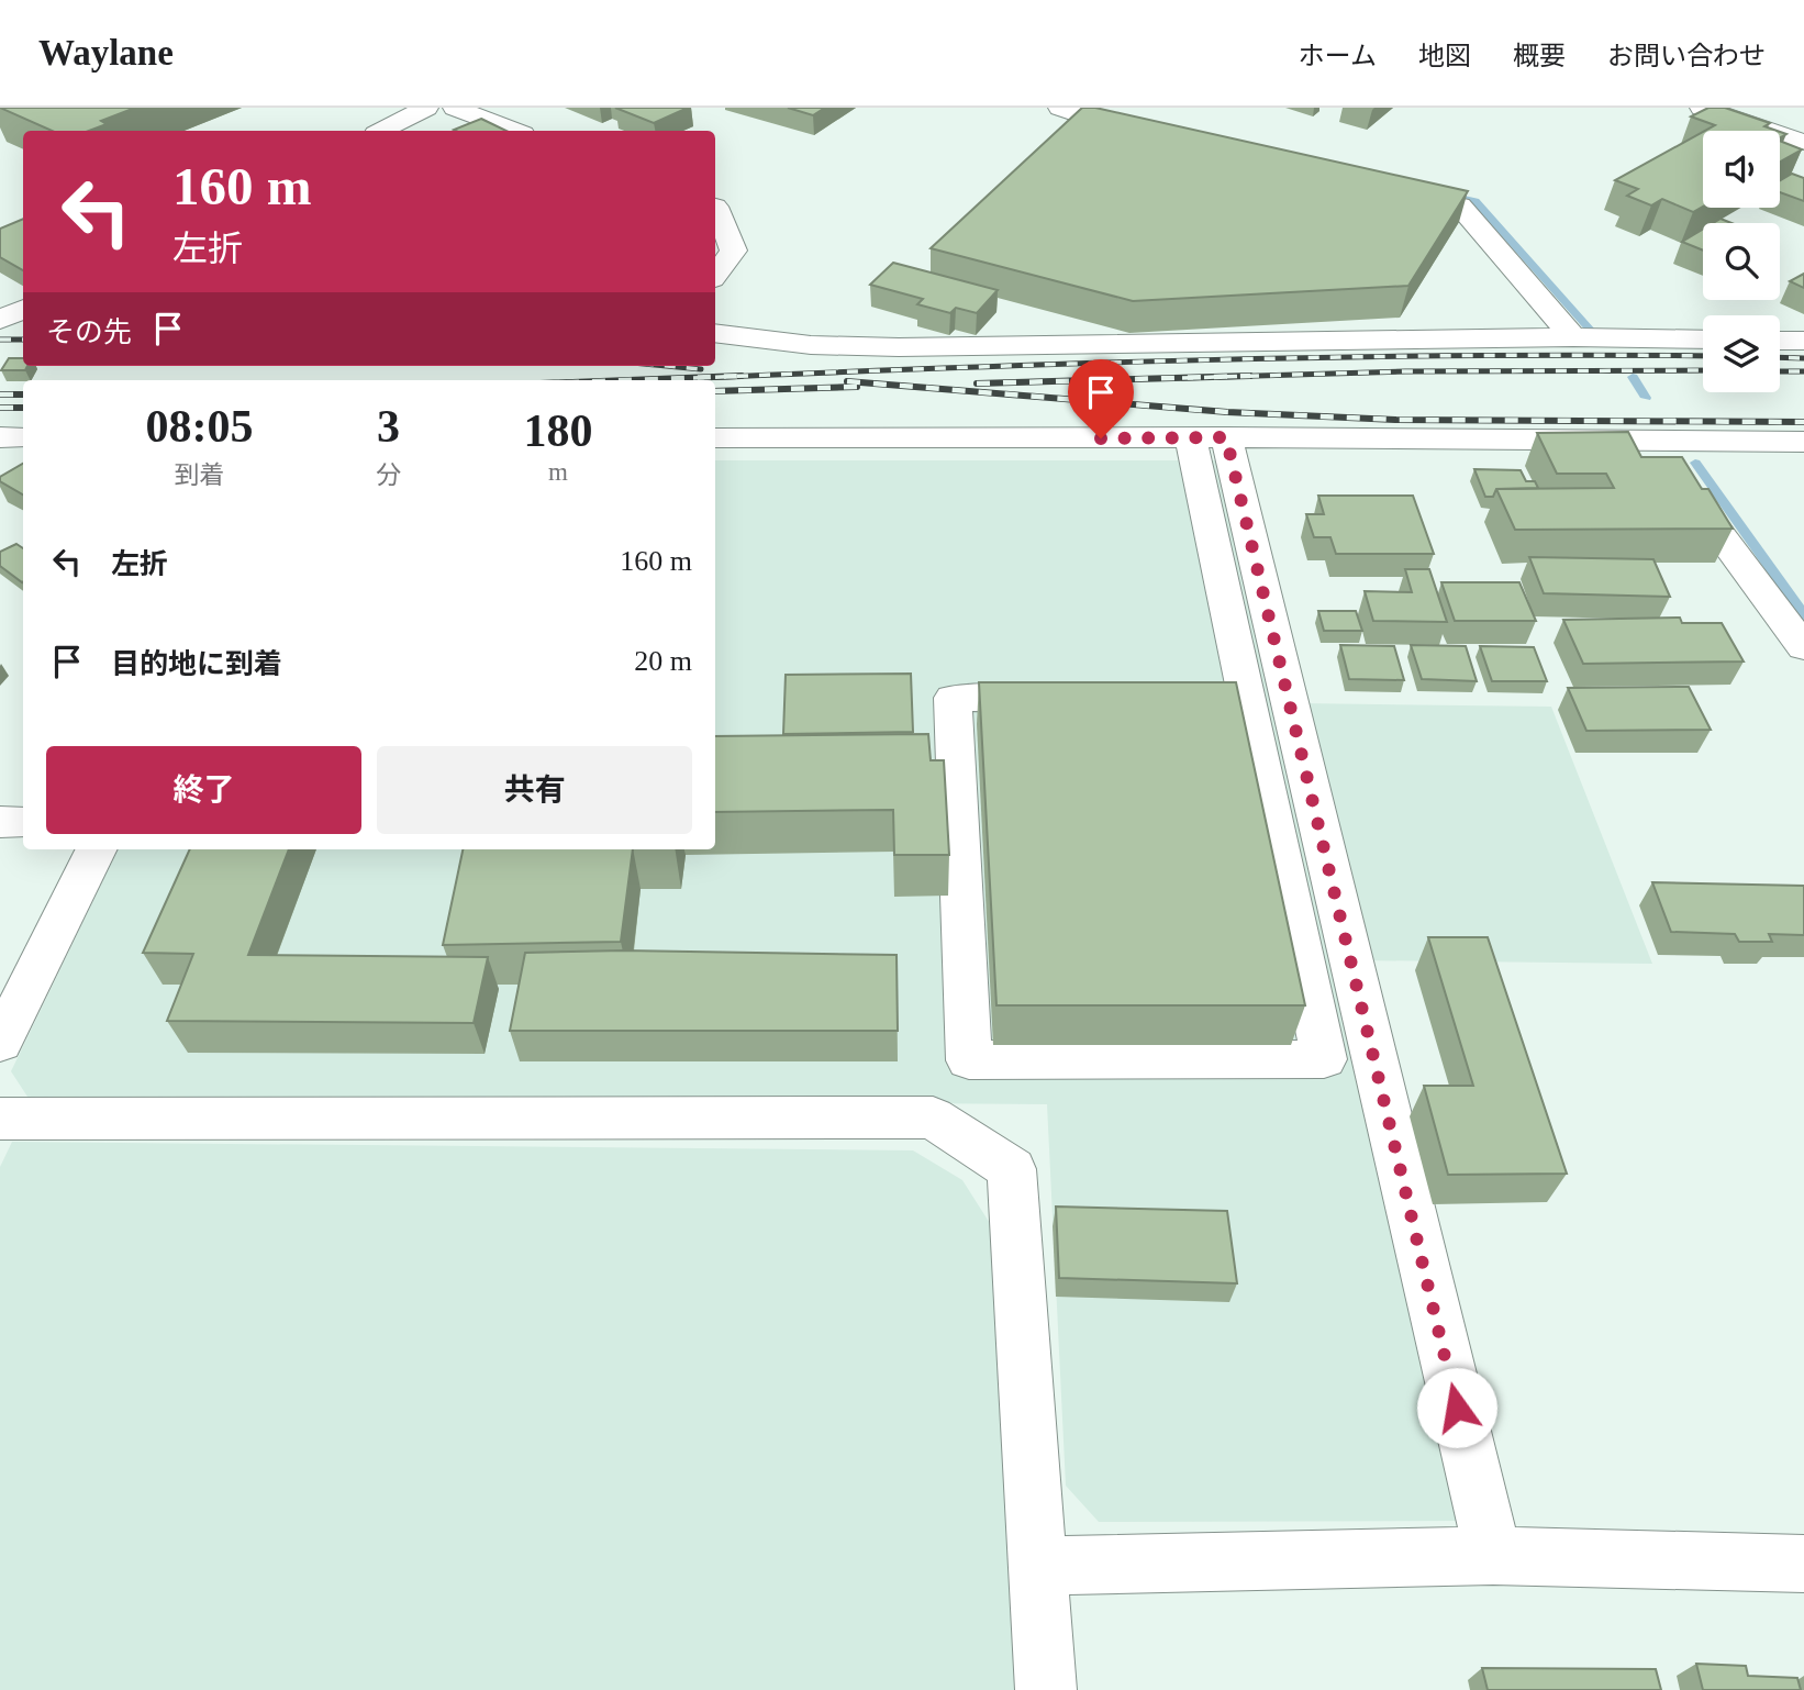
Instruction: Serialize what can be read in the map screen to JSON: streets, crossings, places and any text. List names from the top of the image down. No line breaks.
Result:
{"page":{"header":"Waylane","nav":["ホーム","地図","概要","お問い合わせ"],"turn":["160 m","左折"],"then":"その先","eta":["08:05","到着","3","分","180","m"],"list":[{"name":"左折","value":"160 m"},{"name":"目的地に到着","value":"20 m"}],"buttons":["終了","共有"]}}
